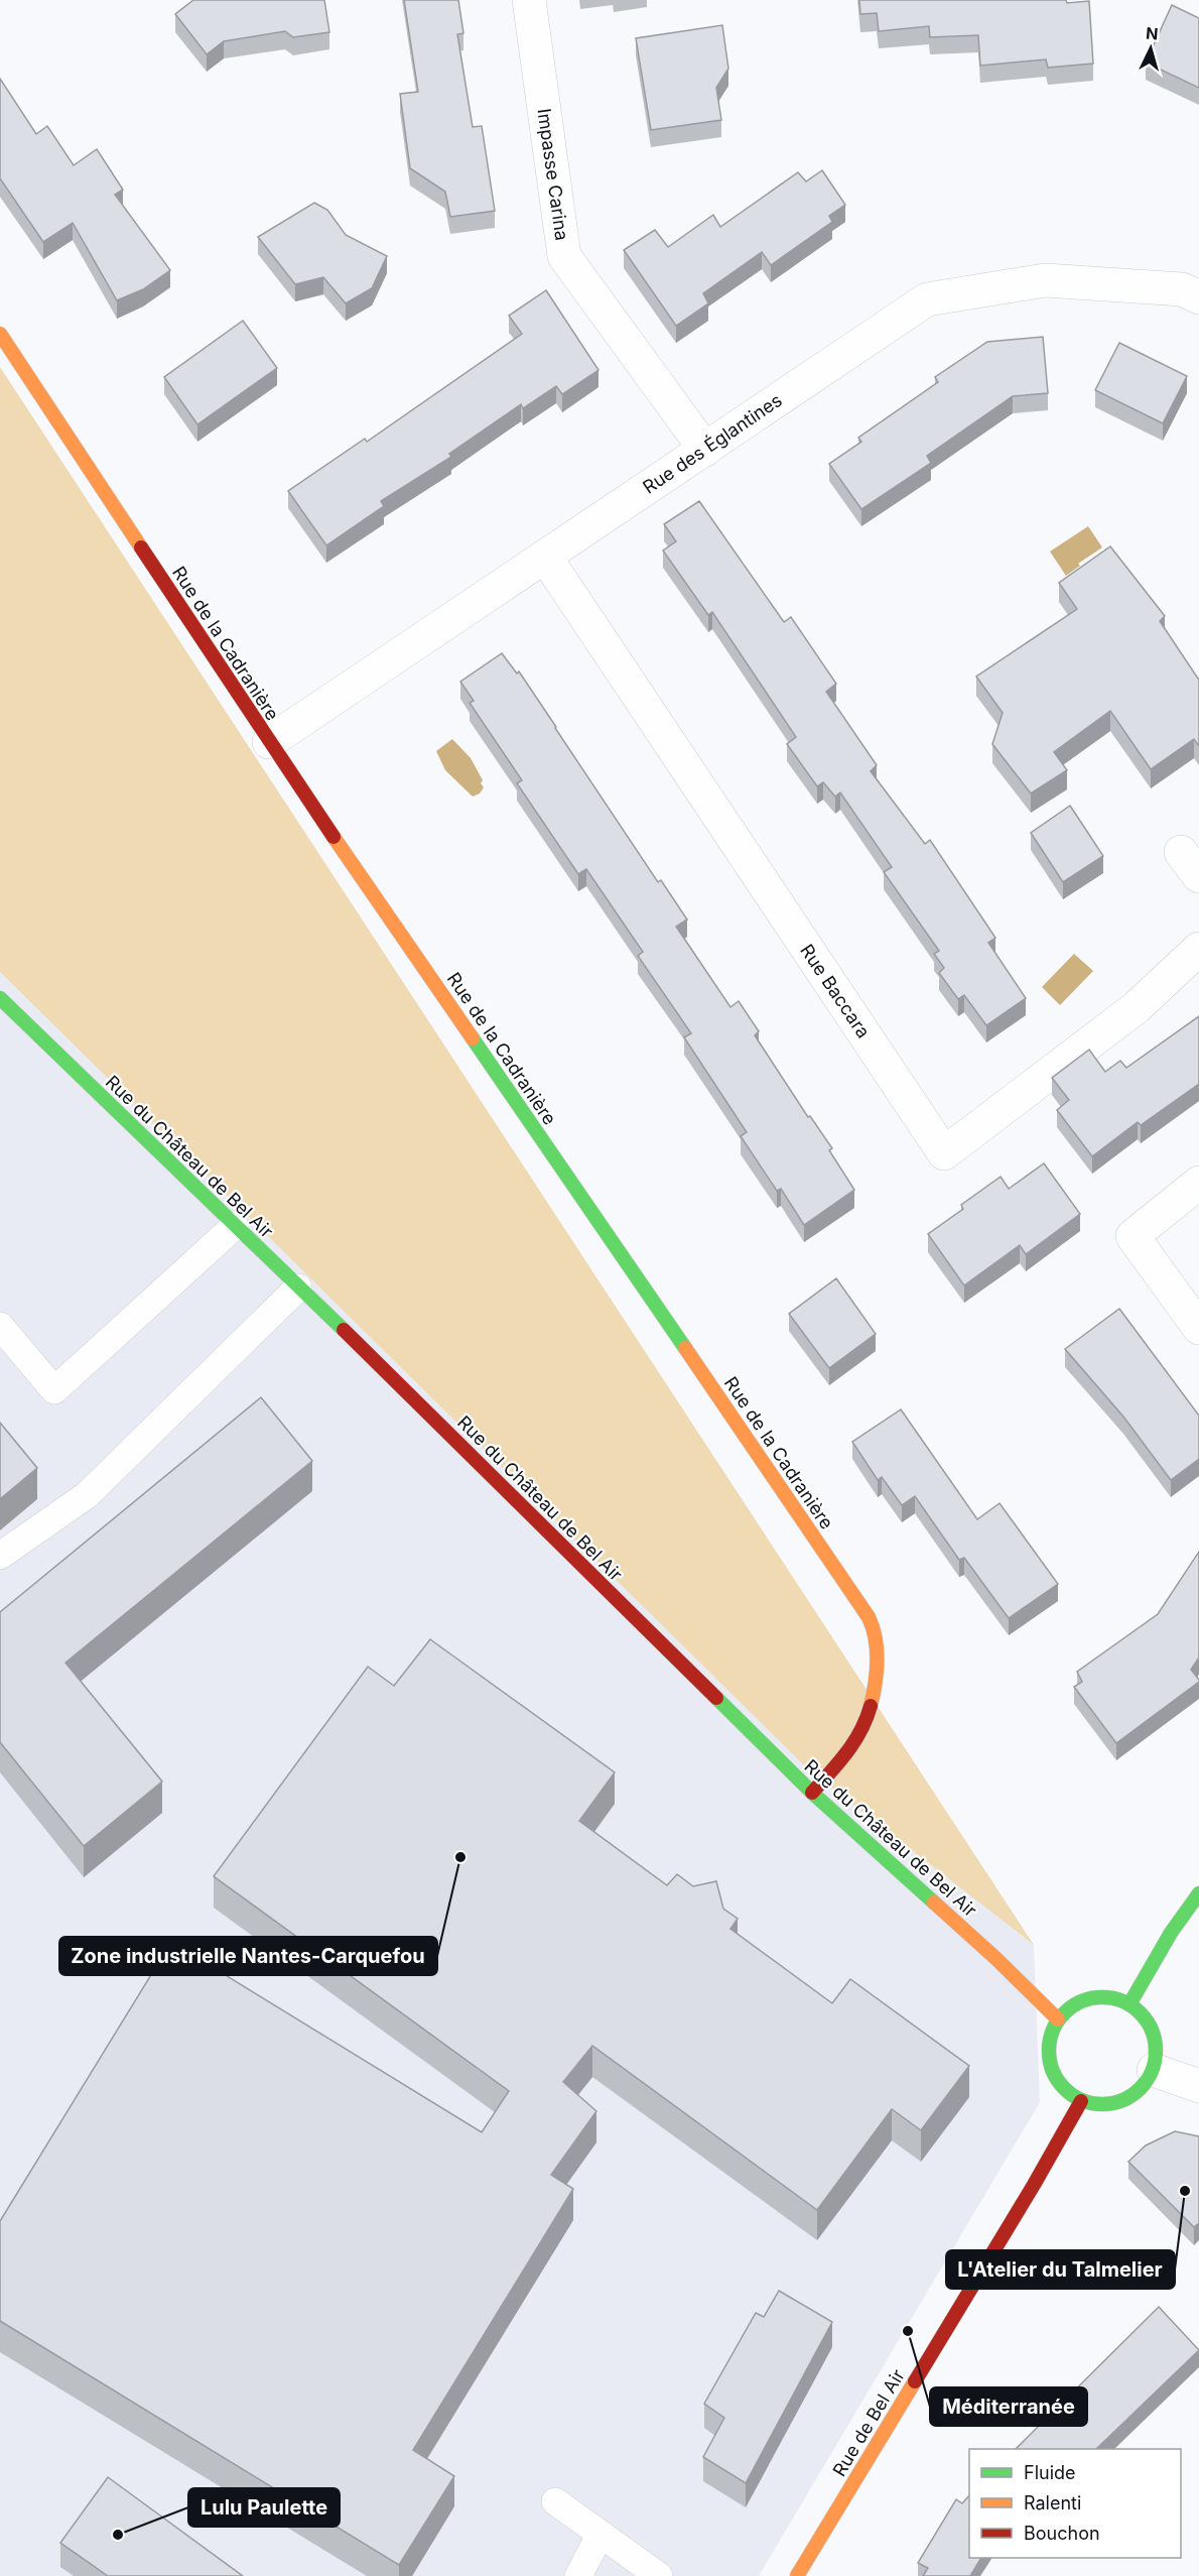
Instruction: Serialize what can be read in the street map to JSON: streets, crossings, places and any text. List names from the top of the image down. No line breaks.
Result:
{"streets":{"street":["Impasse Carina","Rue des Églantines","Rue de la Cadranière","Rue Baccara","Rue du Château de Bel Air","Rue de Bel Air"]},"crossings":[["Impasse Carina","Rue des Églantines"],["Rue des Églantines","Rue de la Cadranière"],["Rue des Églantines","Rue Baccara"],["Rue de la Cadranière","Rue du Château de Bel Air"],["Rue du Château de Bel Air","Rue de Bel Air"]],"places":["Zone industrielle Nantes-Carquefou","L'Atelier du Talmelier","Méditerranée","Lulu Paulette"],"legend":["Fluide","Ralenti","Bouchon"],"north":"top"}
